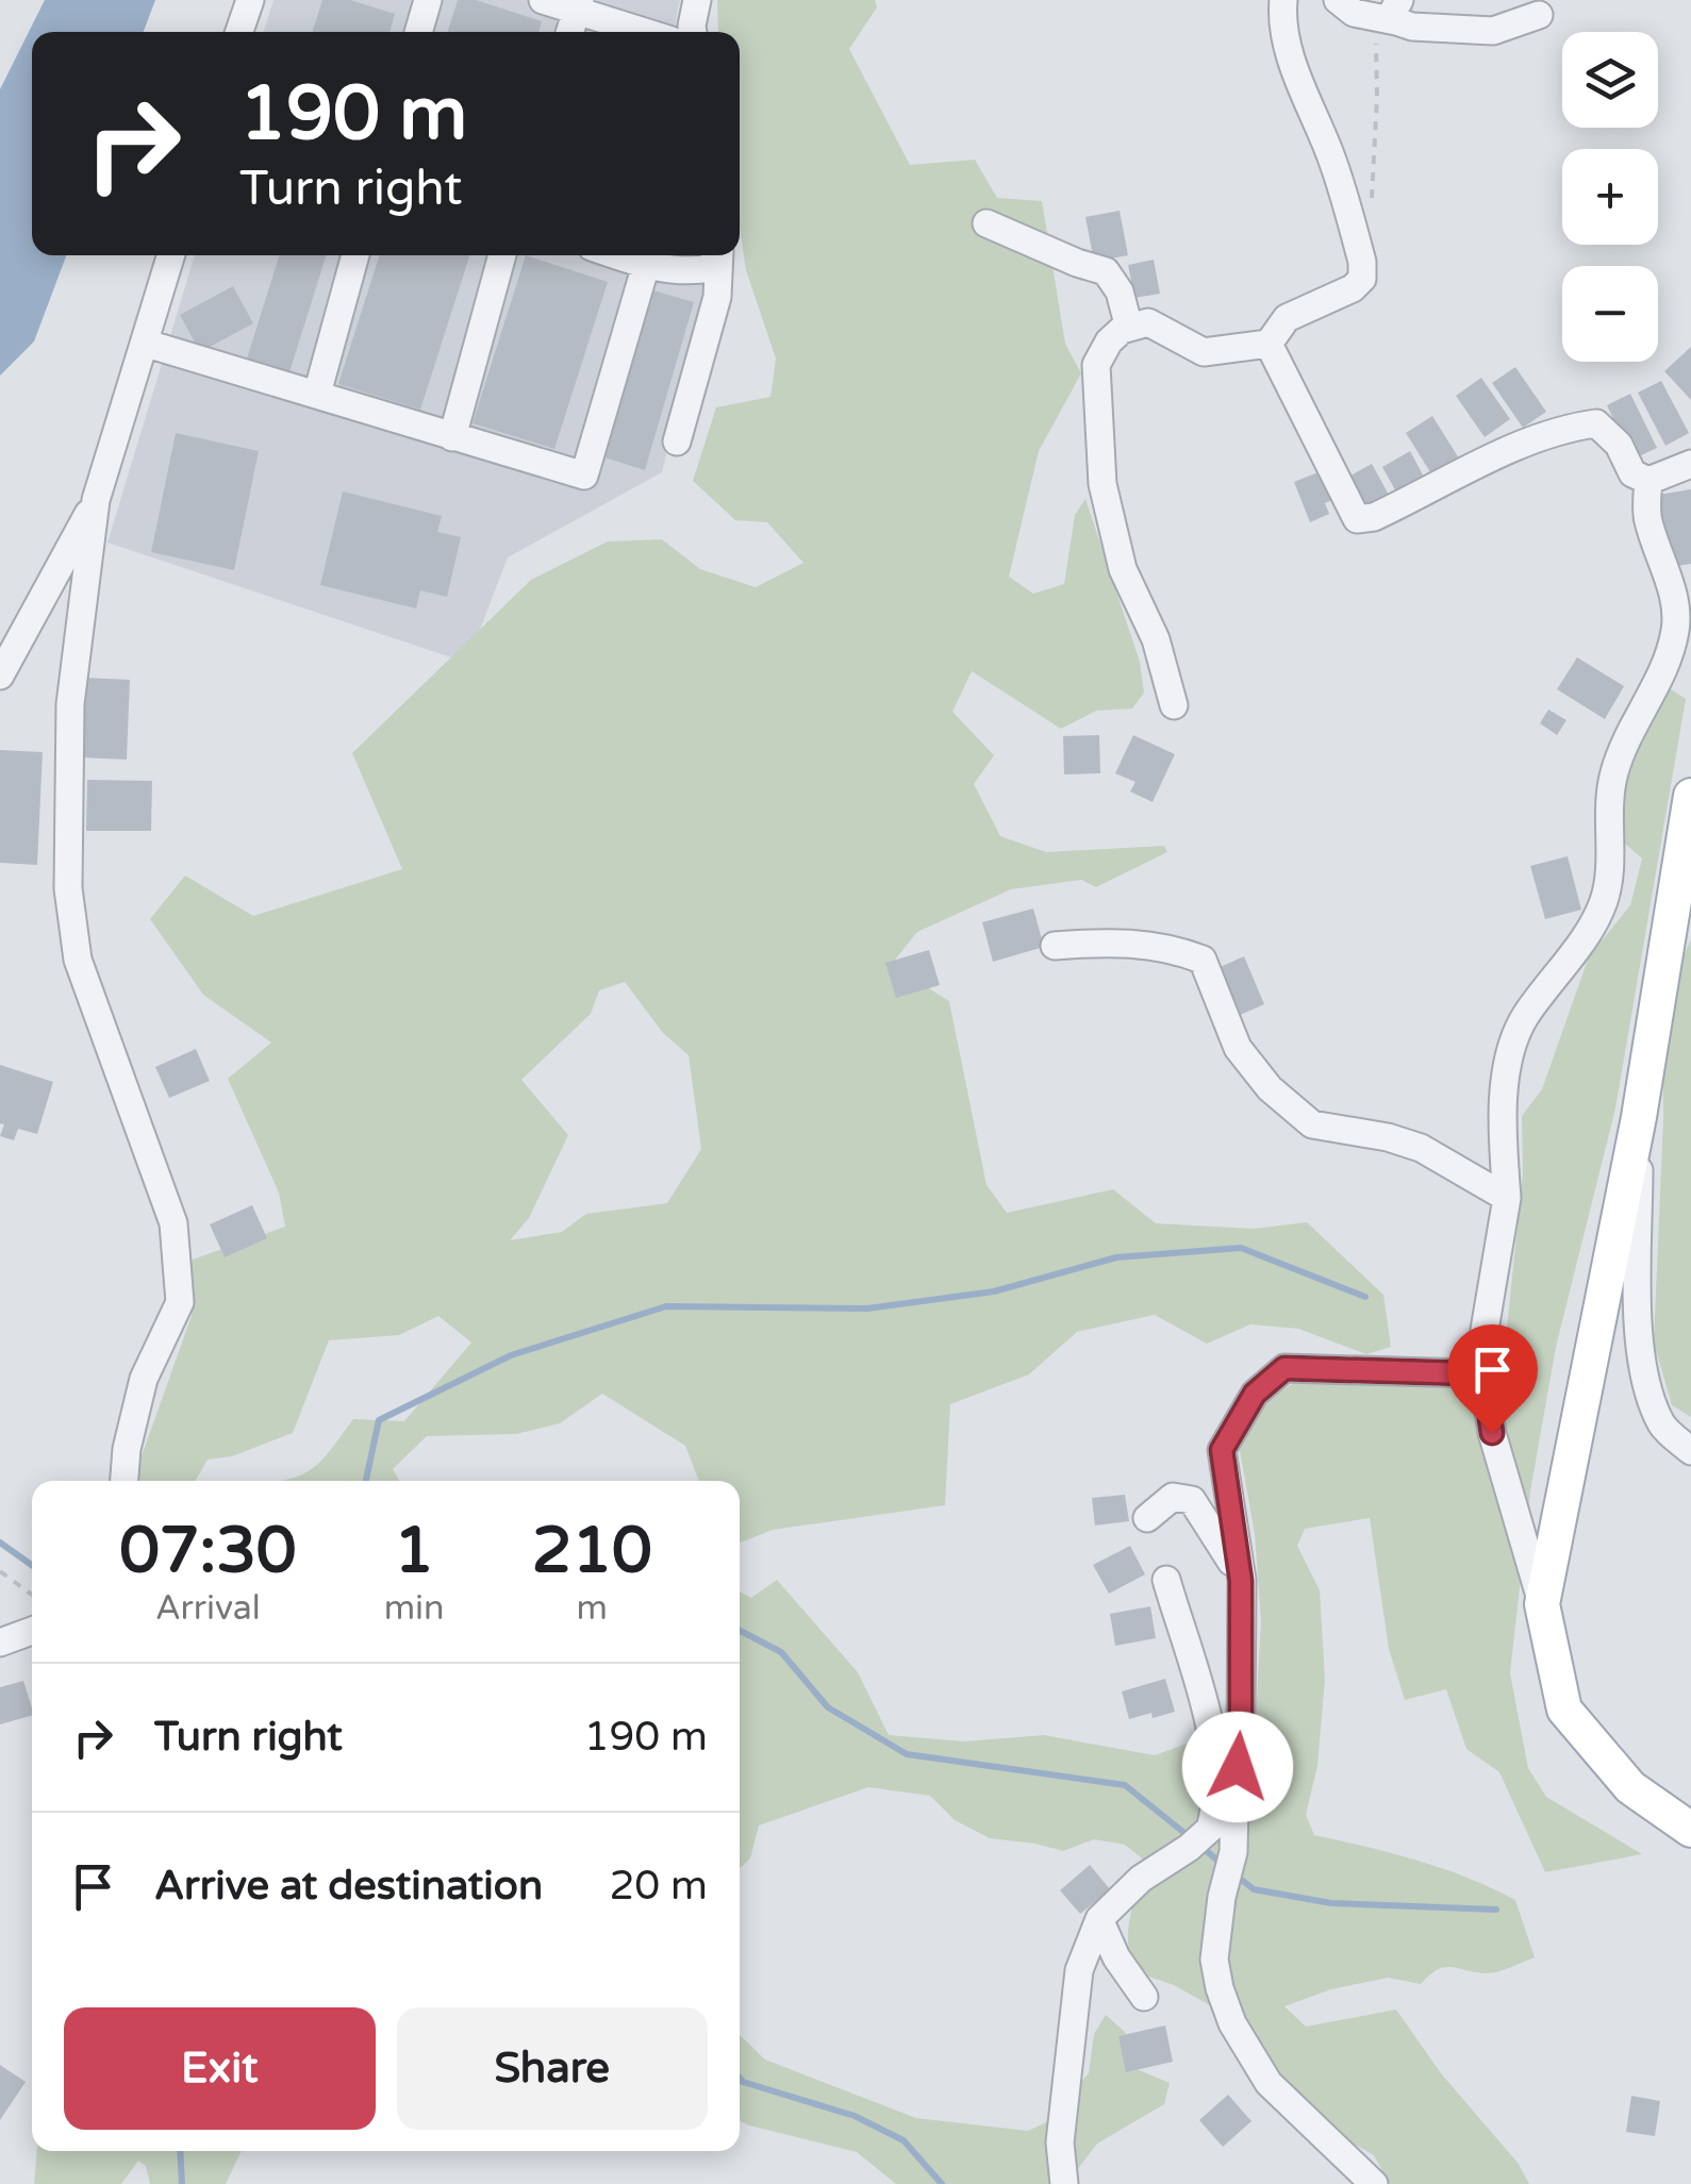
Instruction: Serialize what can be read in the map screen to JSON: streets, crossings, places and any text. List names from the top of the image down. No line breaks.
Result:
{"page":{"map_buttons":["+","−"],"turn":["190 m","Turn right"],"eta":["07:30","Arrival","1","min","210","m"],"list":[{"name":"Turn right","value":"190 m"},{"name":"Arrive at destination","value":"20 m"}],"buttons":["Exit","Share"]}}
